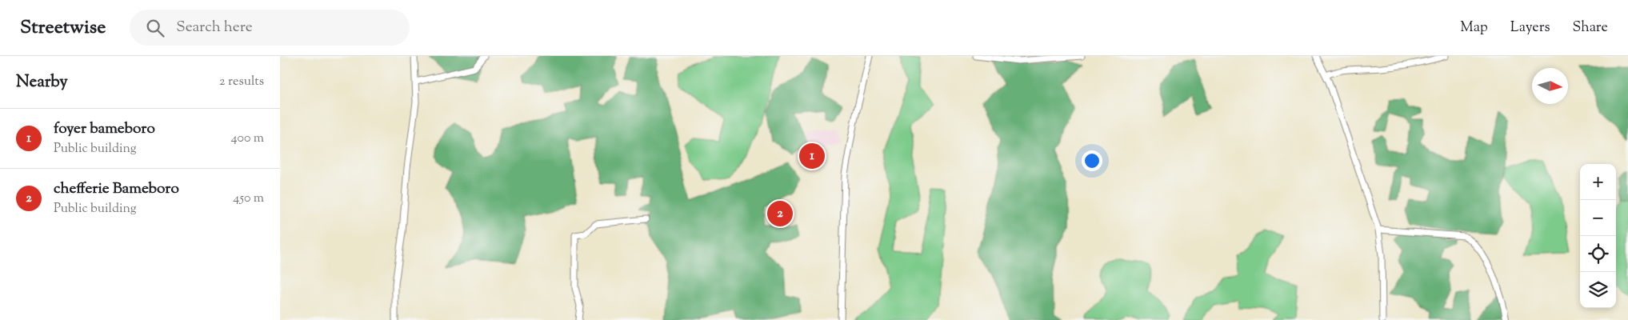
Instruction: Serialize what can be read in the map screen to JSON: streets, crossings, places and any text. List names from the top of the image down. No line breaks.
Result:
{"north":"right","page":{"header":"Streetwise","search":"Search here","nav":["Map","Layers","Share"],"heading":["Nearby","2 results"],"list":[{"mark":"1","name":"foyer bameboro","note":"Public building","value":"400 m"},{"mark":"2","name":"chefferie Bameboro","note":"Public building","value":"450 m"}],"pins":["1","2"],"map_buttons":["+","−"]}}
